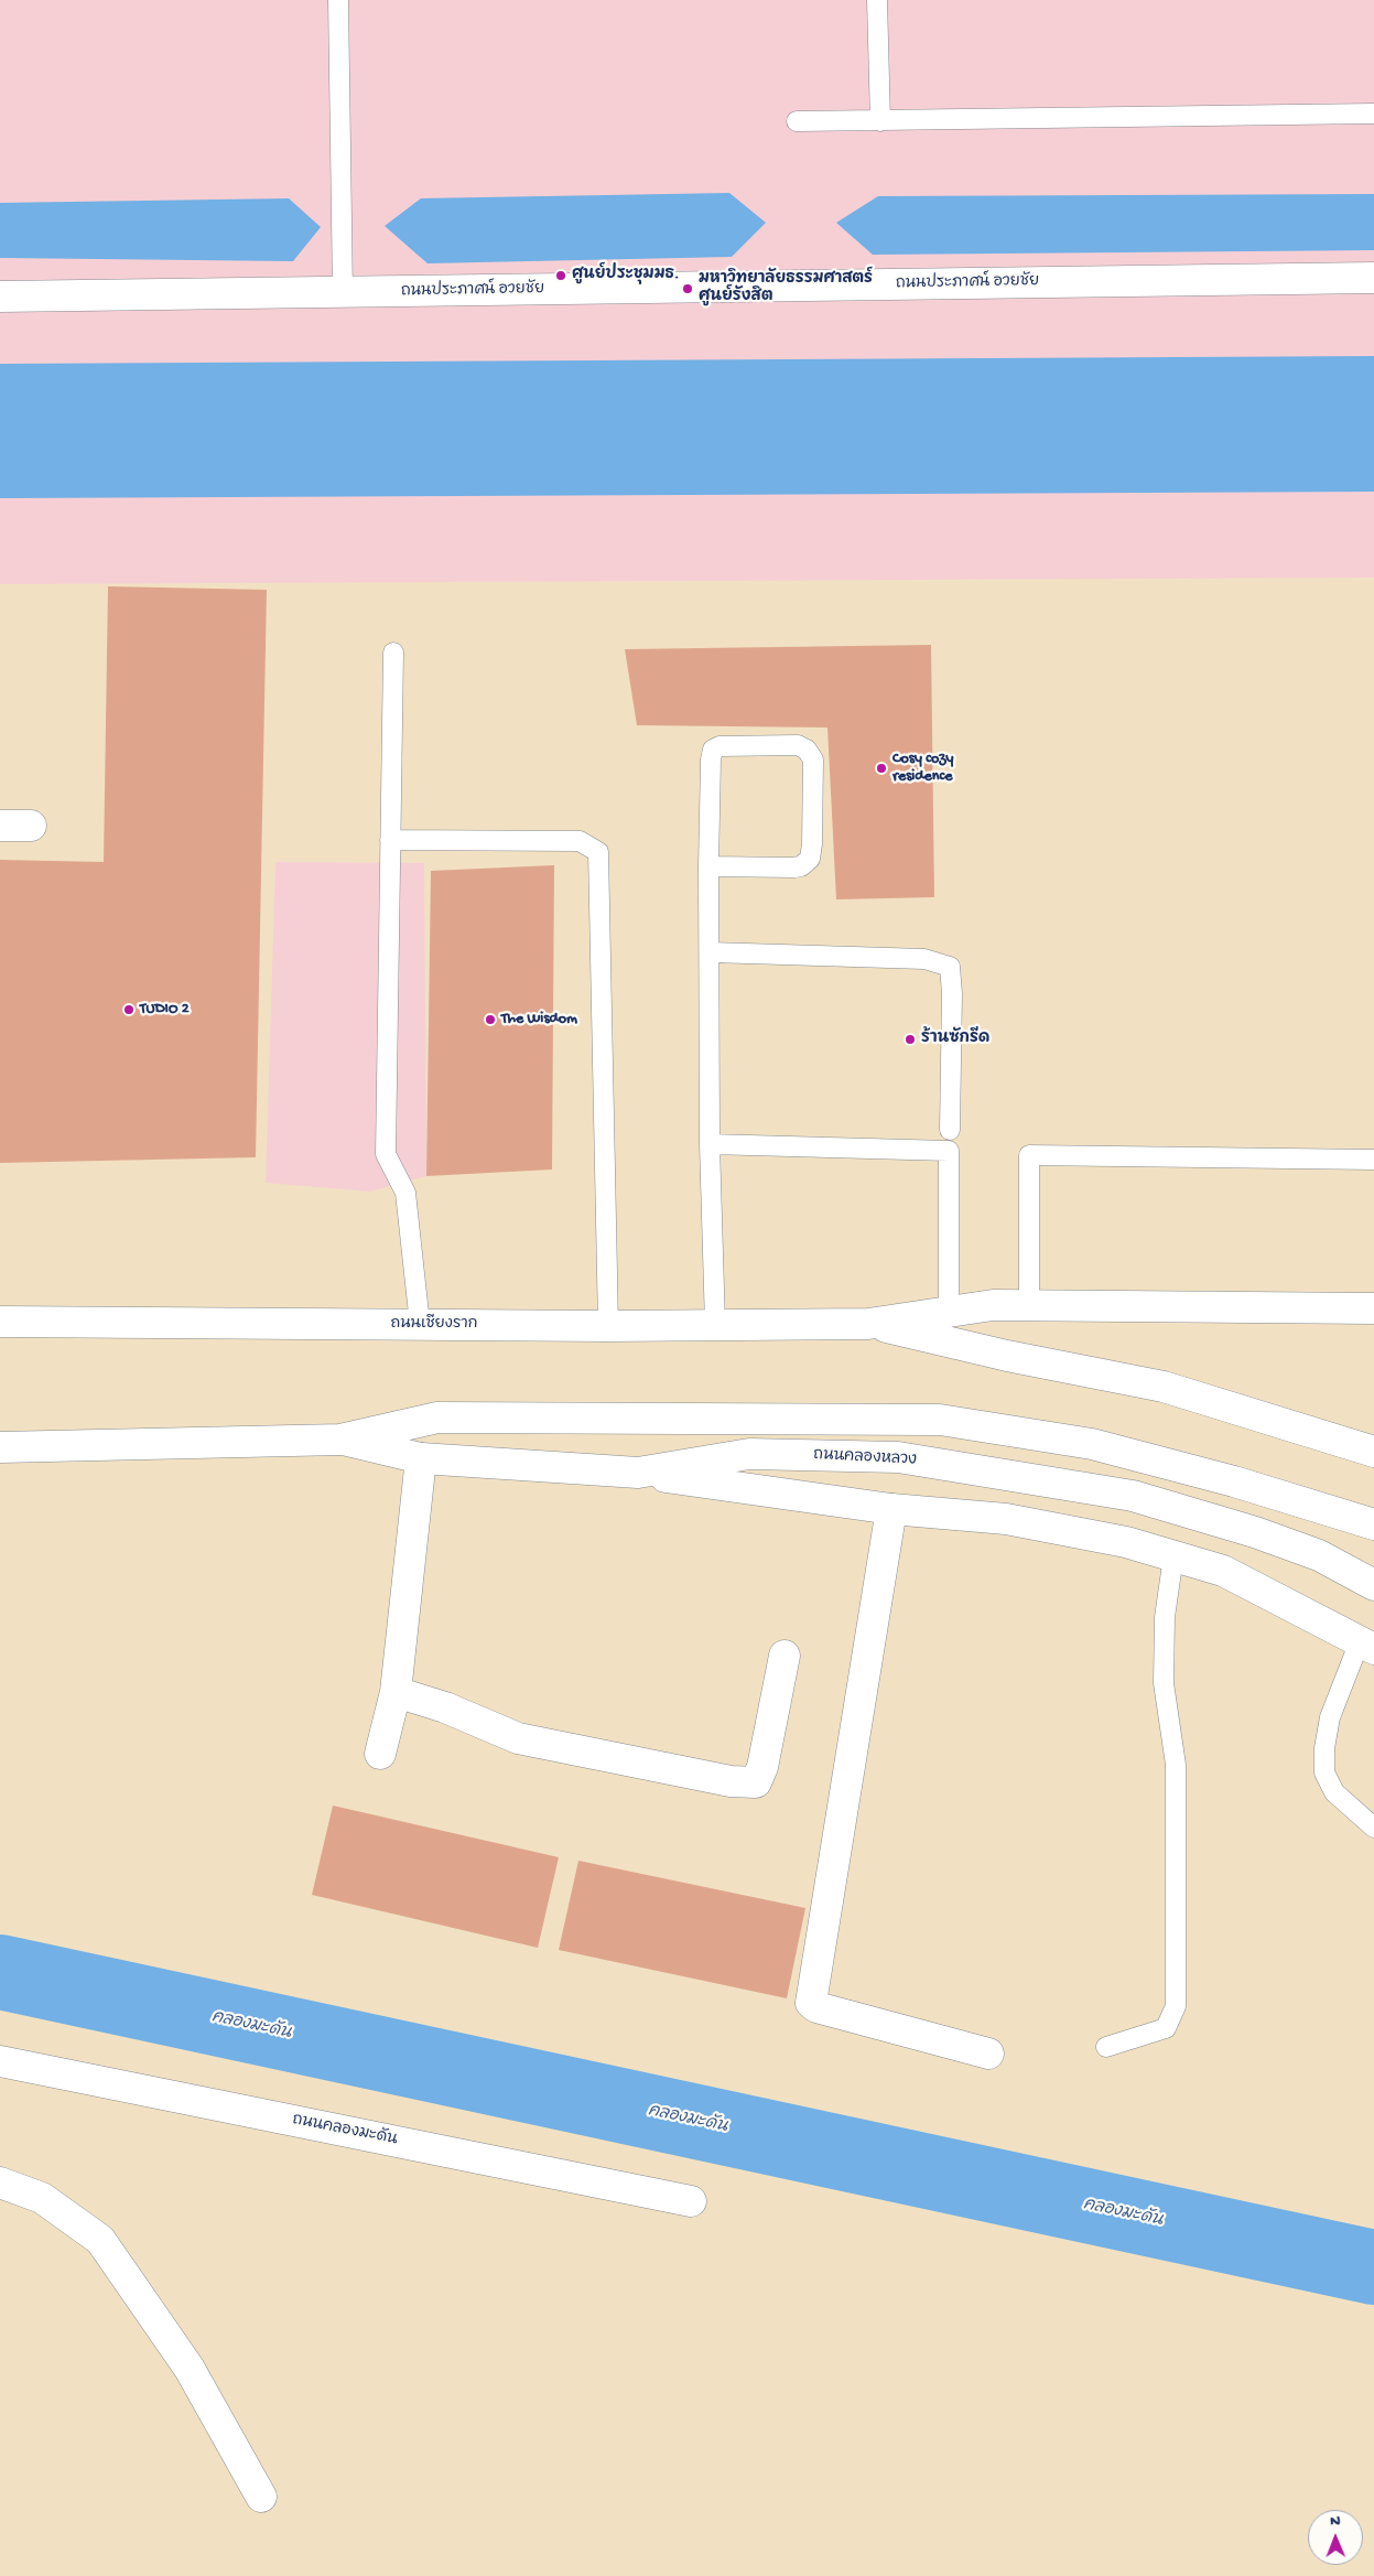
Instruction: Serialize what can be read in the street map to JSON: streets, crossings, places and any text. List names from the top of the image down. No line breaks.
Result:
{"streets":{"main road":["ถนนประภาศน์ อวยชัย","ถนนเชียงราก","ถนนคลองหลวง","ถนนคลองมะดัน"]},"water":["คลองมะดัน"],"places":["ศูนย์ประชุมมธ.","มหาวิทยาลัยธรรมศาสตร์ ศูนย์รังสิต","Cosy cozy residence","TUDIO 2","The Wisdom","ร้านซักรีด"],"north":"top"}
